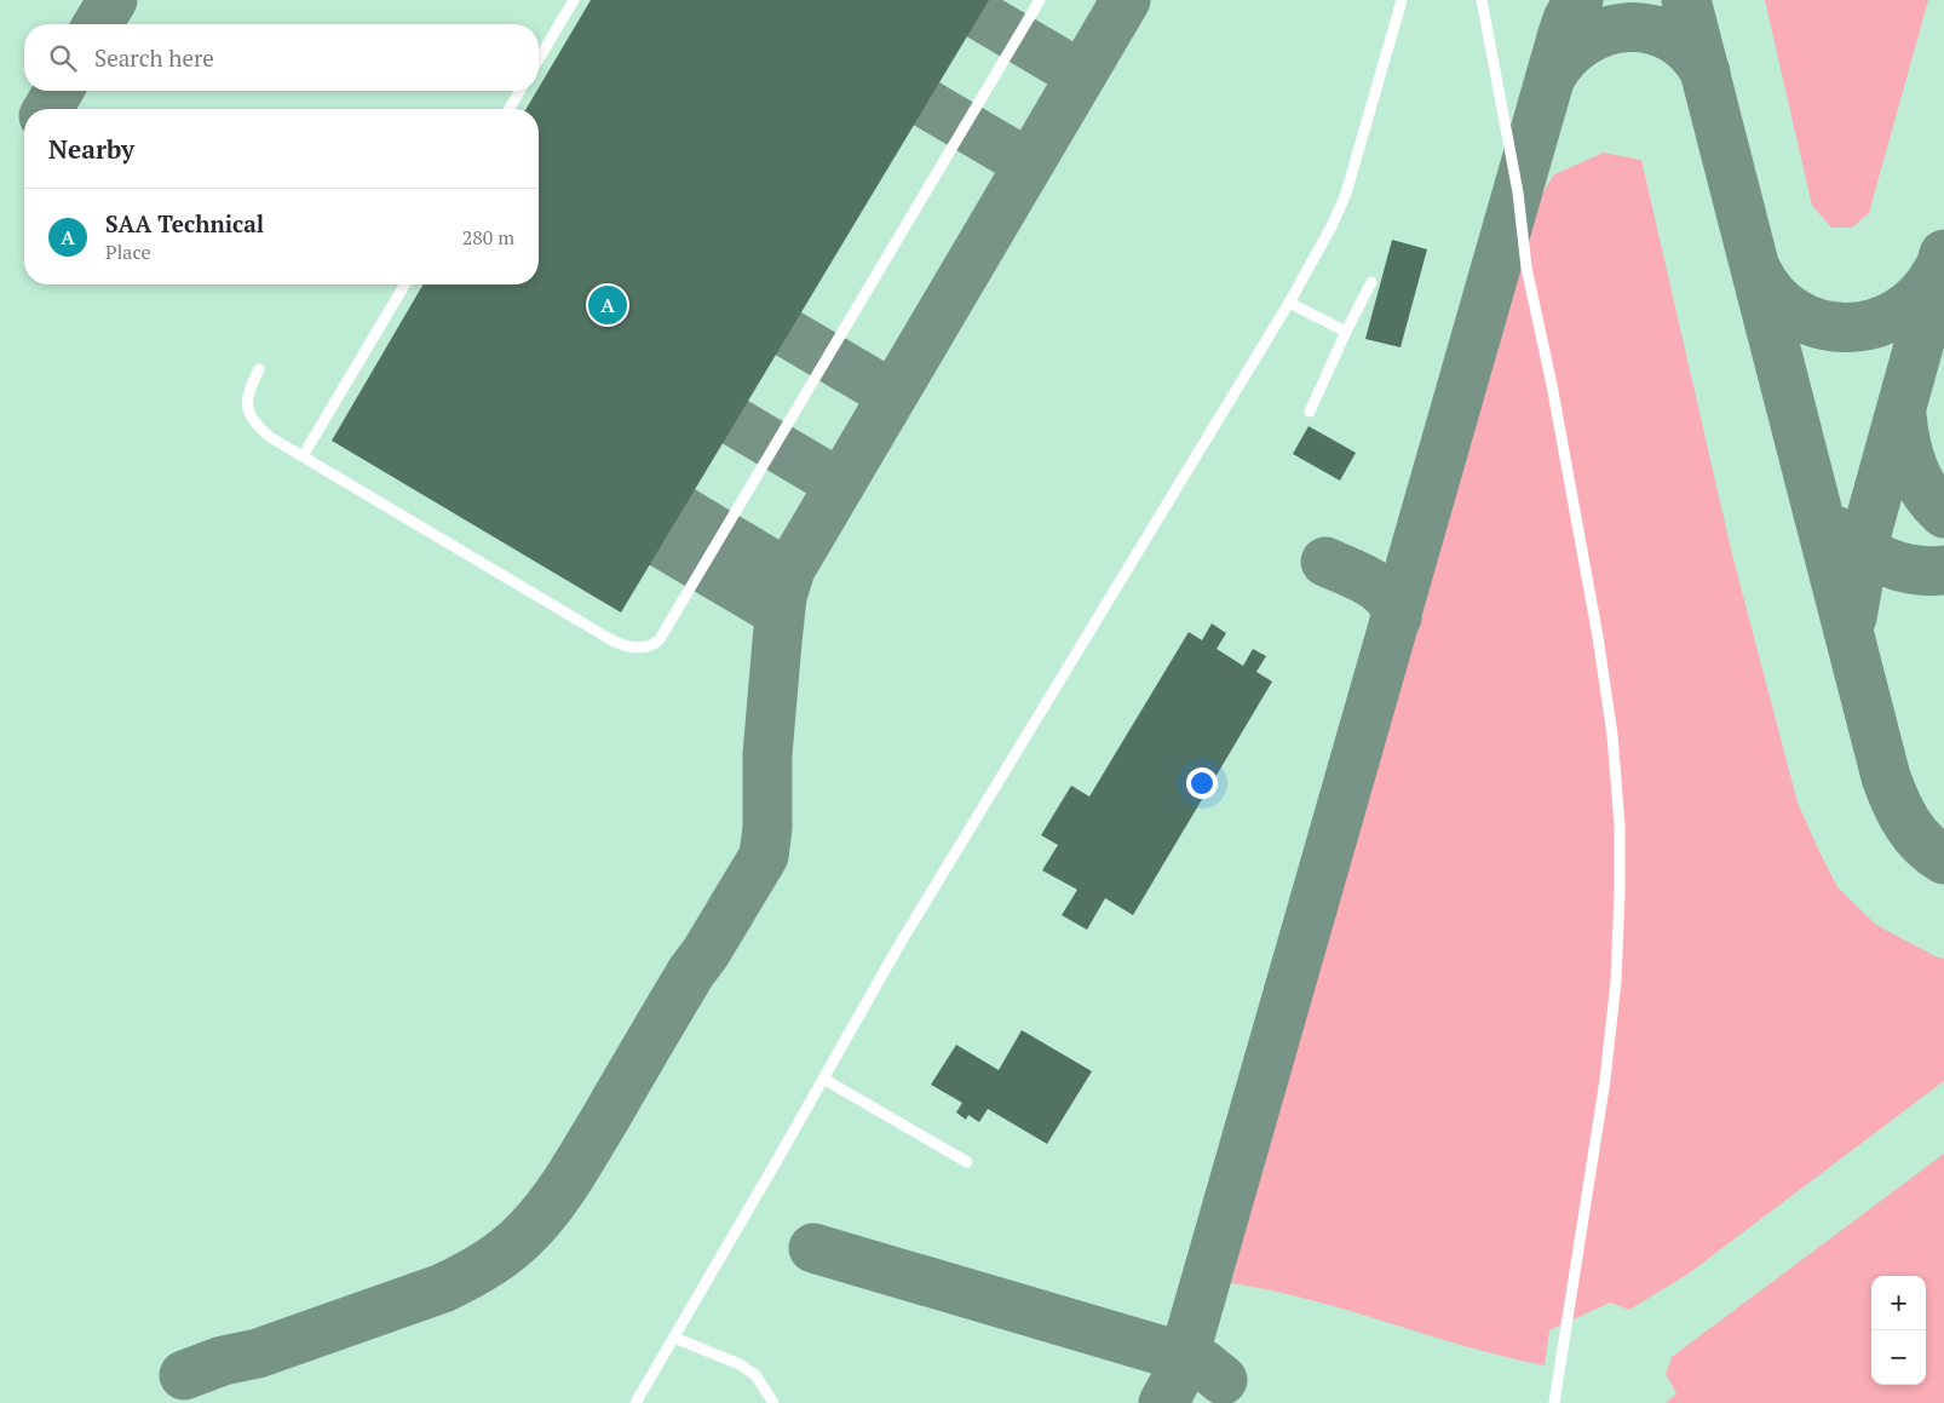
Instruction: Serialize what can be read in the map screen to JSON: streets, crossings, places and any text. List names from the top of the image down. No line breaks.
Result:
{"page":{"search":"Search here","heading":"Nearby","list":[{"mark":"A","name":"SAA Technical","note":"Place","value":"280 m"}],"pins":"A","map_buttons":["+","−"]}}
